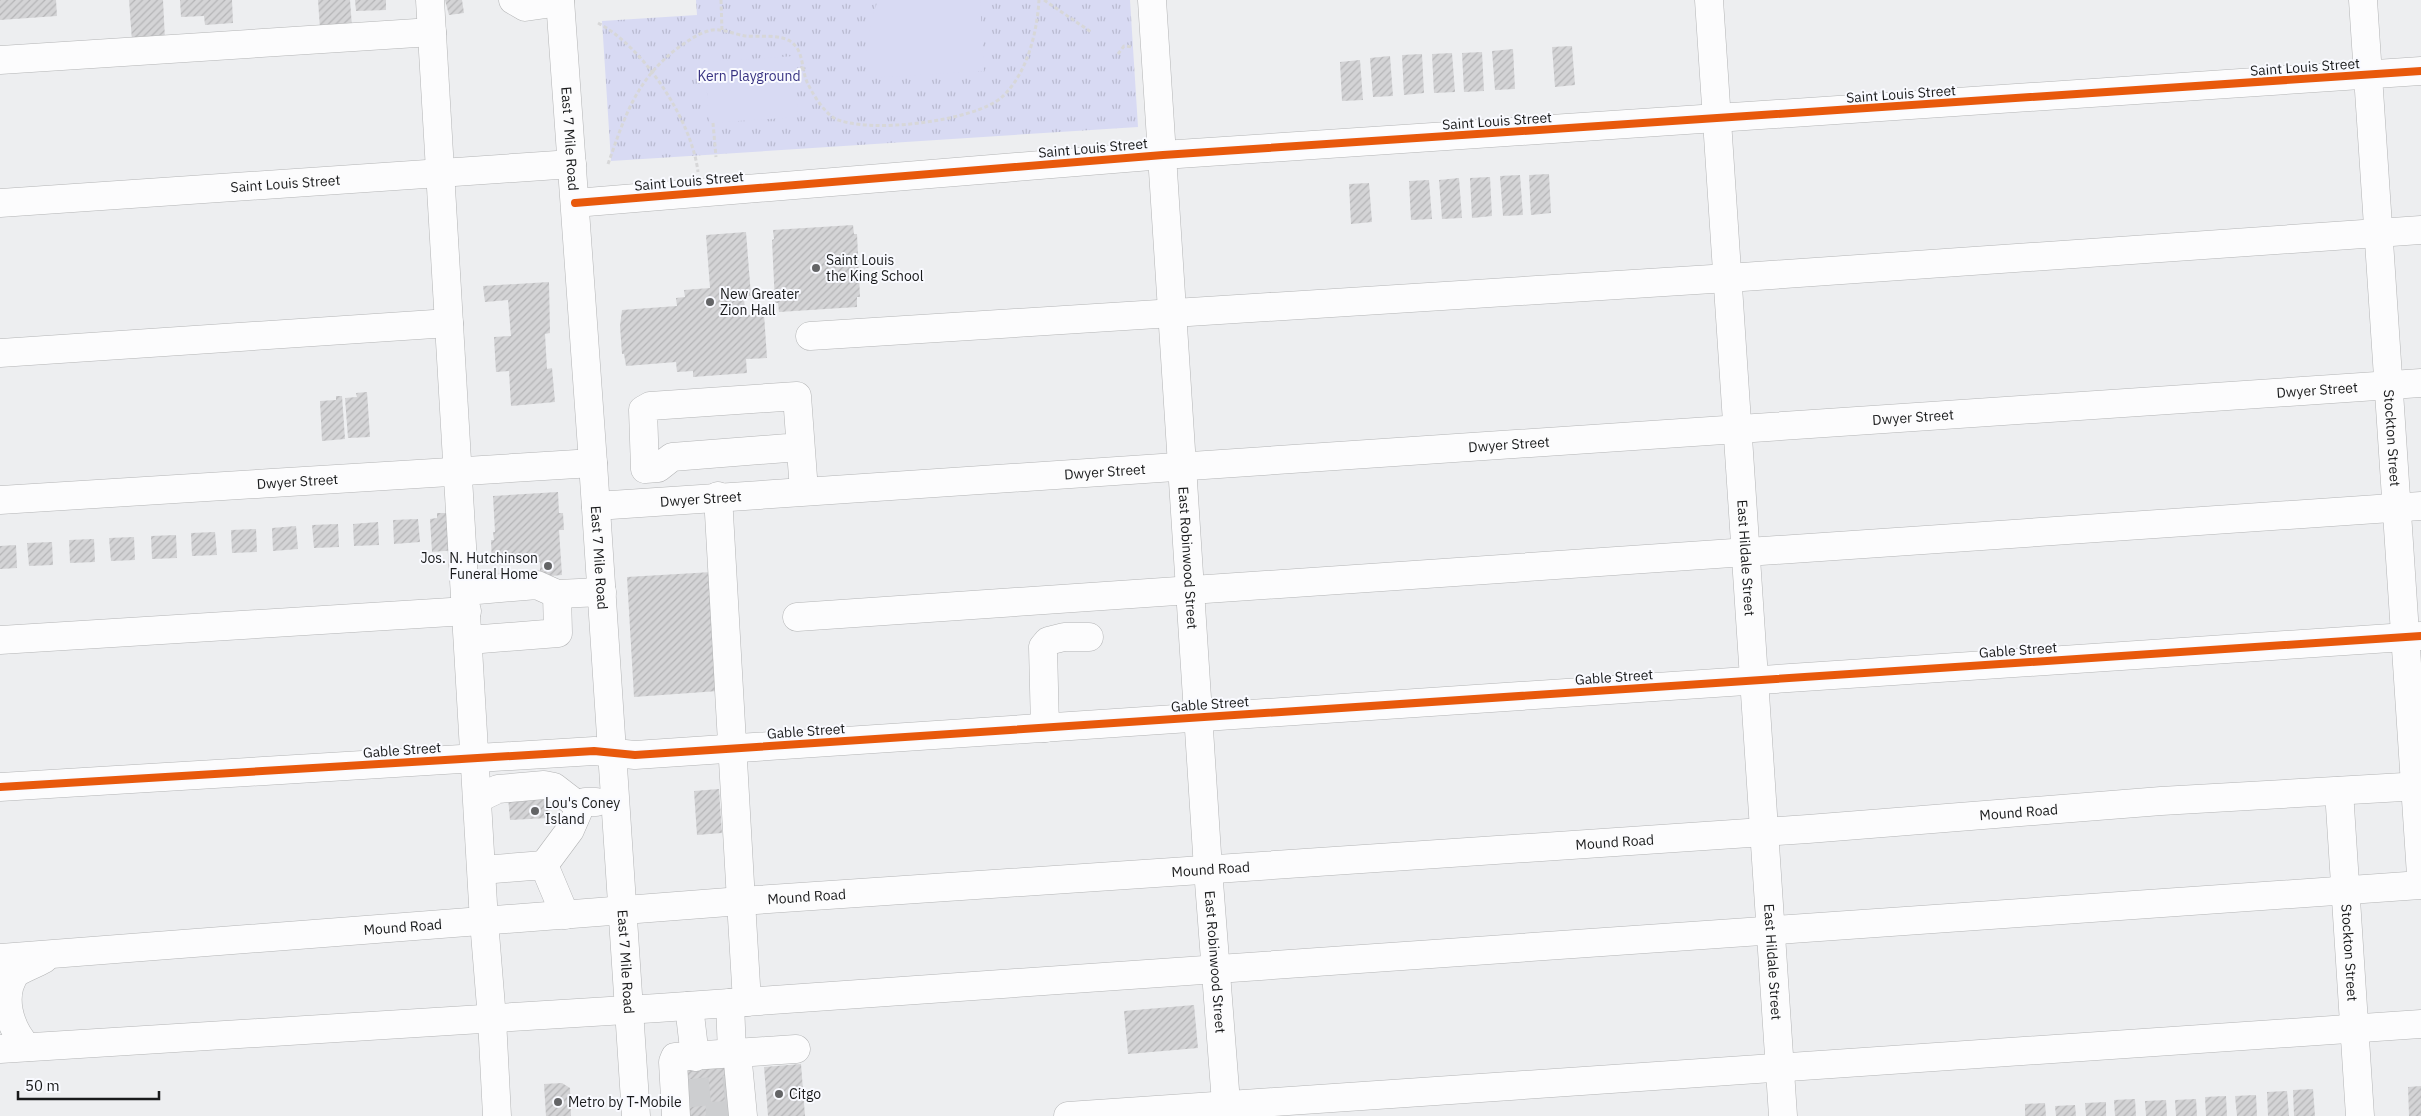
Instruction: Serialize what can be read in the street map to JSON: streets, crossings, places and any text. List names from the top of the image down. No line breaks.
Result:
{"streets":{"street":["Saint Louis Street","East 7 Mile Road","Dwyer Street","Stockton Street","East Robinwood Street","East Hildale Street","Gable Street","Mound Road"]},"crossings":[["Saint Louis Street","East 7 Mile Road"],["Saint Louis Street","Stockton Street"],["Saint Louis Street","East Robinwood Street"],["Saint Louis Street","East Hildale Street"],["East 7 Mile Road","Dwyer Street"],["East 7 Mile Road","Gable Street"],["East 7 Mile Road","Mound Road"],["Dwyer Street","Stockton Street"],["Dwyer Street","East Robinwood Street"],["Dwyer Street","East Hildale Street"],["Stockton Street","Gable Street"],["Stockton Street","Mound Road"],["East Robinwood Street","Gable Street"],["East Robinwood Street","Mound Road"],["East Hildale Street","Gable Street"],["East Hildale Street","Mound Road"]],"parks":["Kern Playground"],"places":["Saint Louis the King School","New Greater Zion Hall","Jos. N. Hutchinson Funeral Home","Lou's Coney Island","Citgo","Metro by T-Mobile"],"scale_bar":"50 m"}
